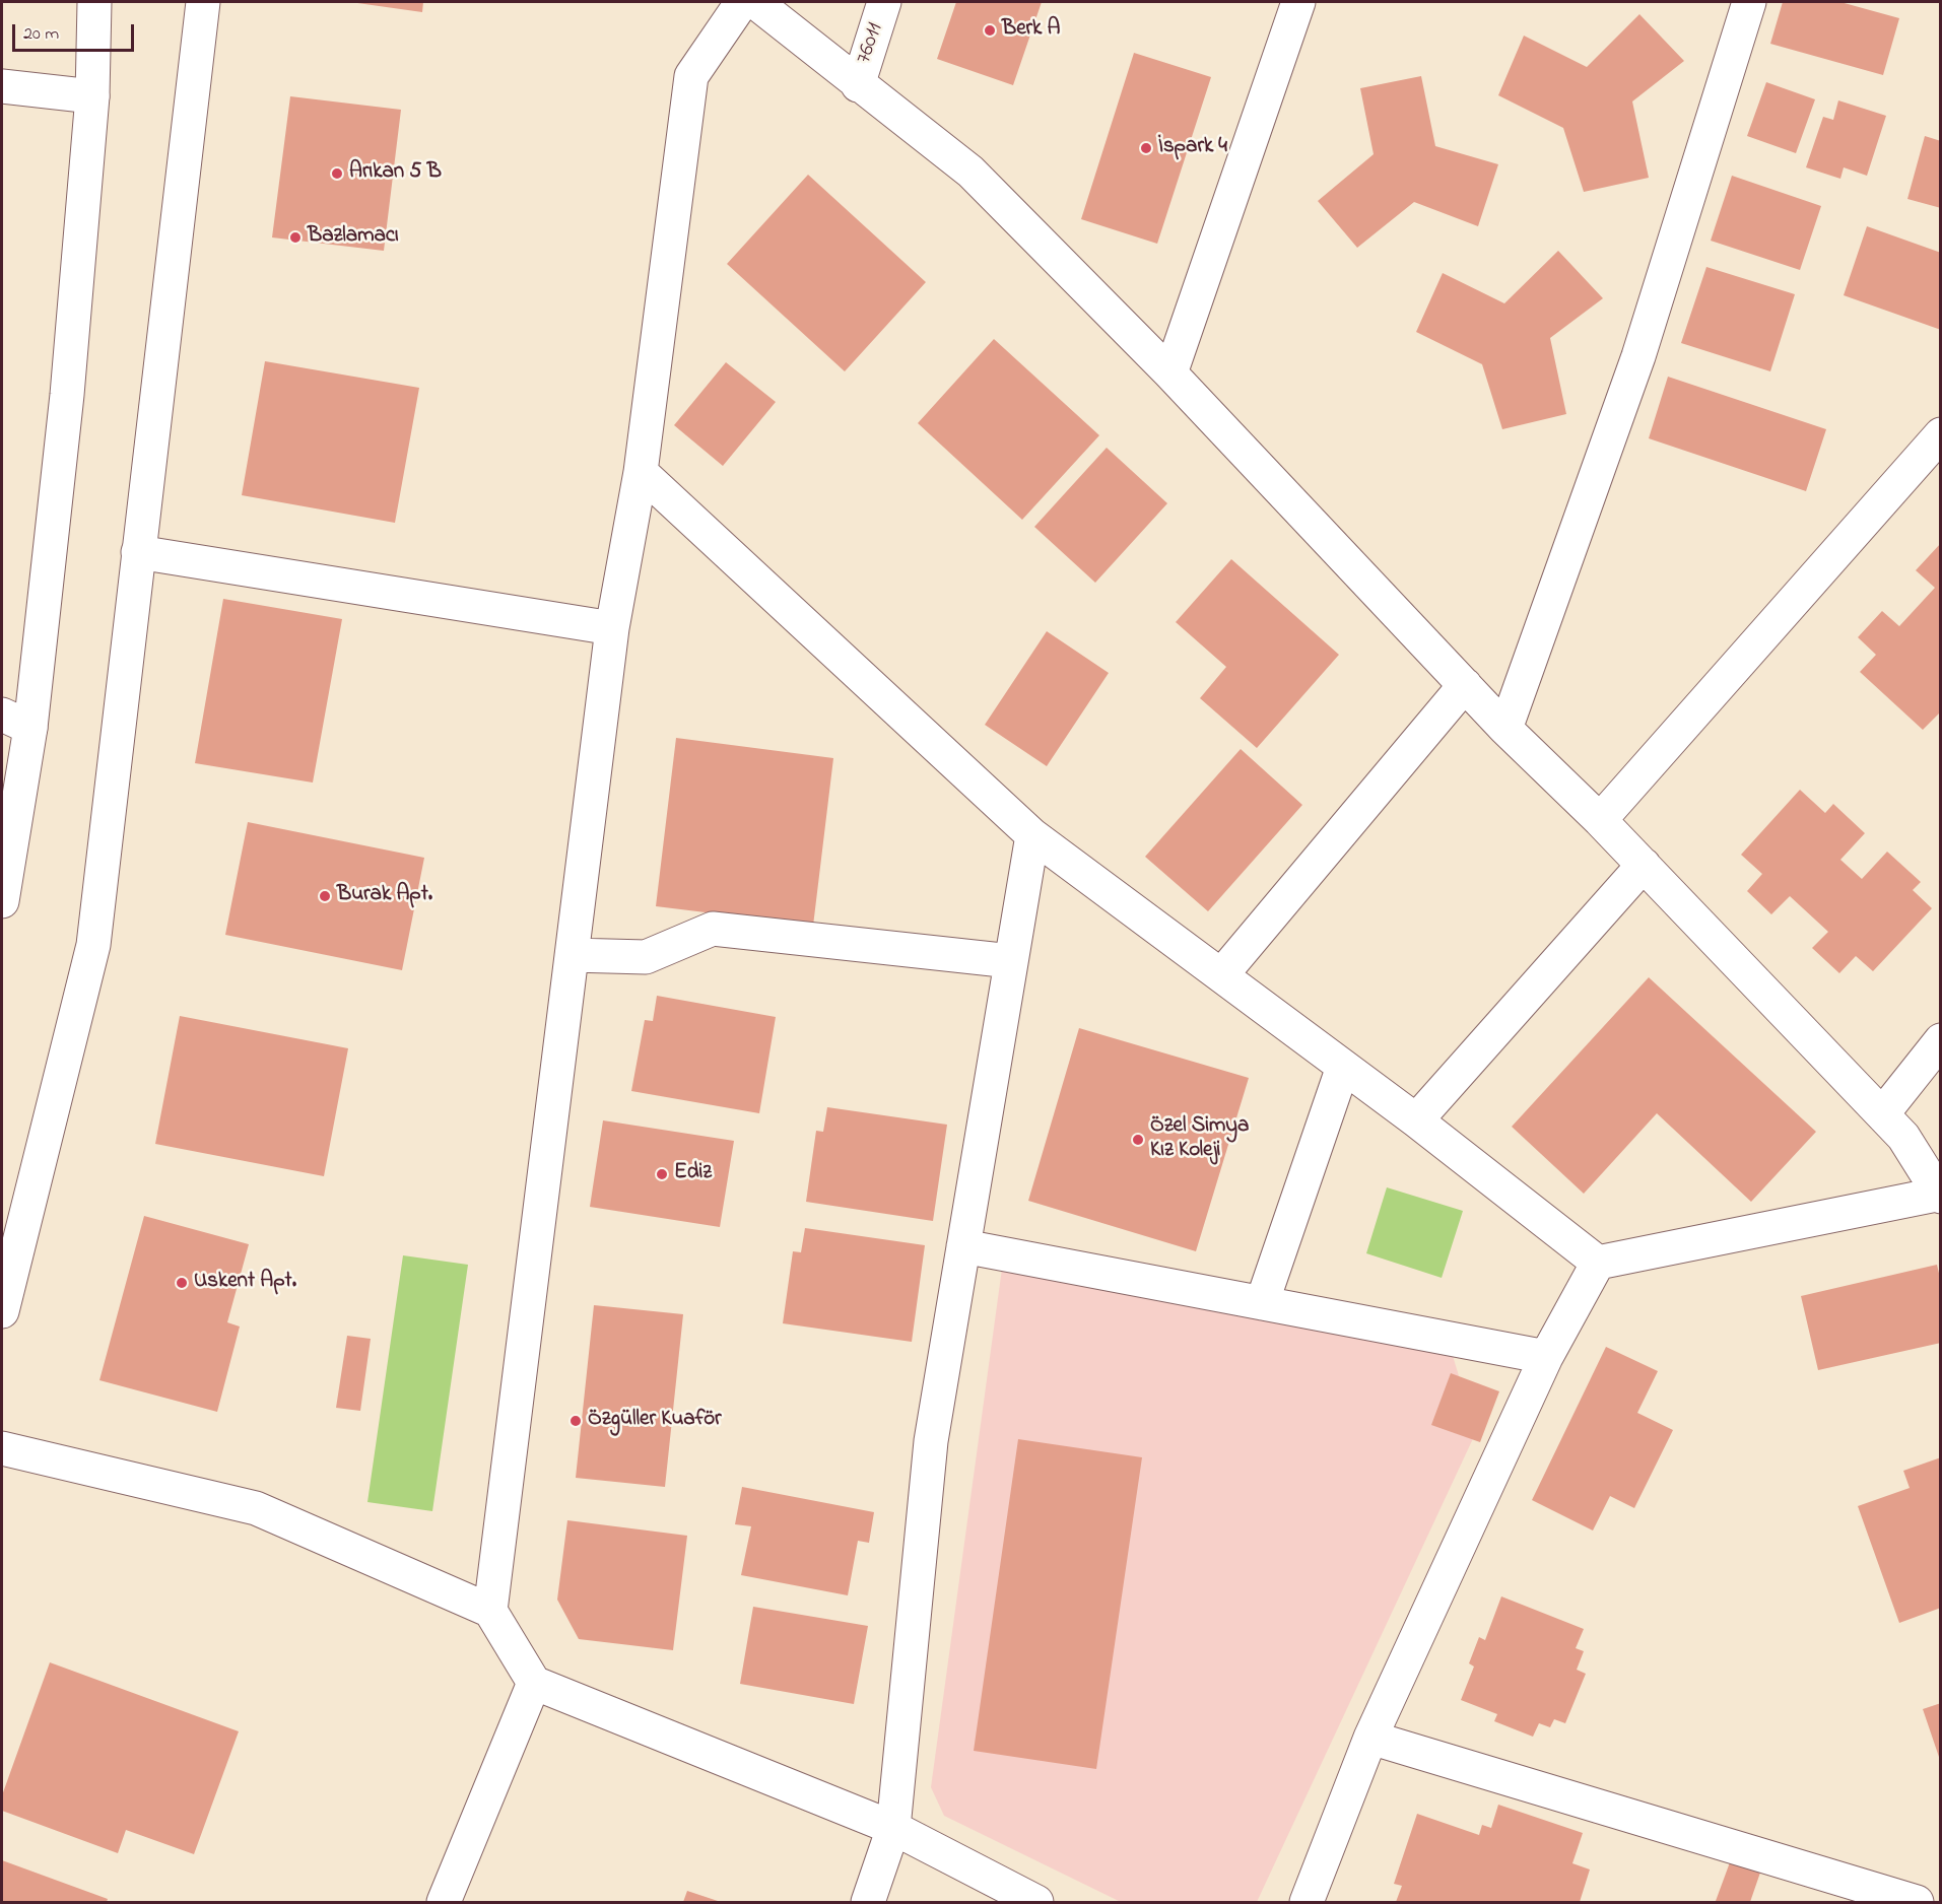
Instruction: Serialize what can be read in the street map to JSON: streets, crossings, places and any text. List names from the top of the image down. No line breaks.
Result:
{"streets":{"street":["76011"]},"places":["Berk A","İspark 4","Arıkan 5 B","Bazlamacı","Burak Apt.","Özel Simya Kız Koleji","Ediz","Uskent Apt.","Özgüller Kuaför"],"scale_bar":"20 m"}
